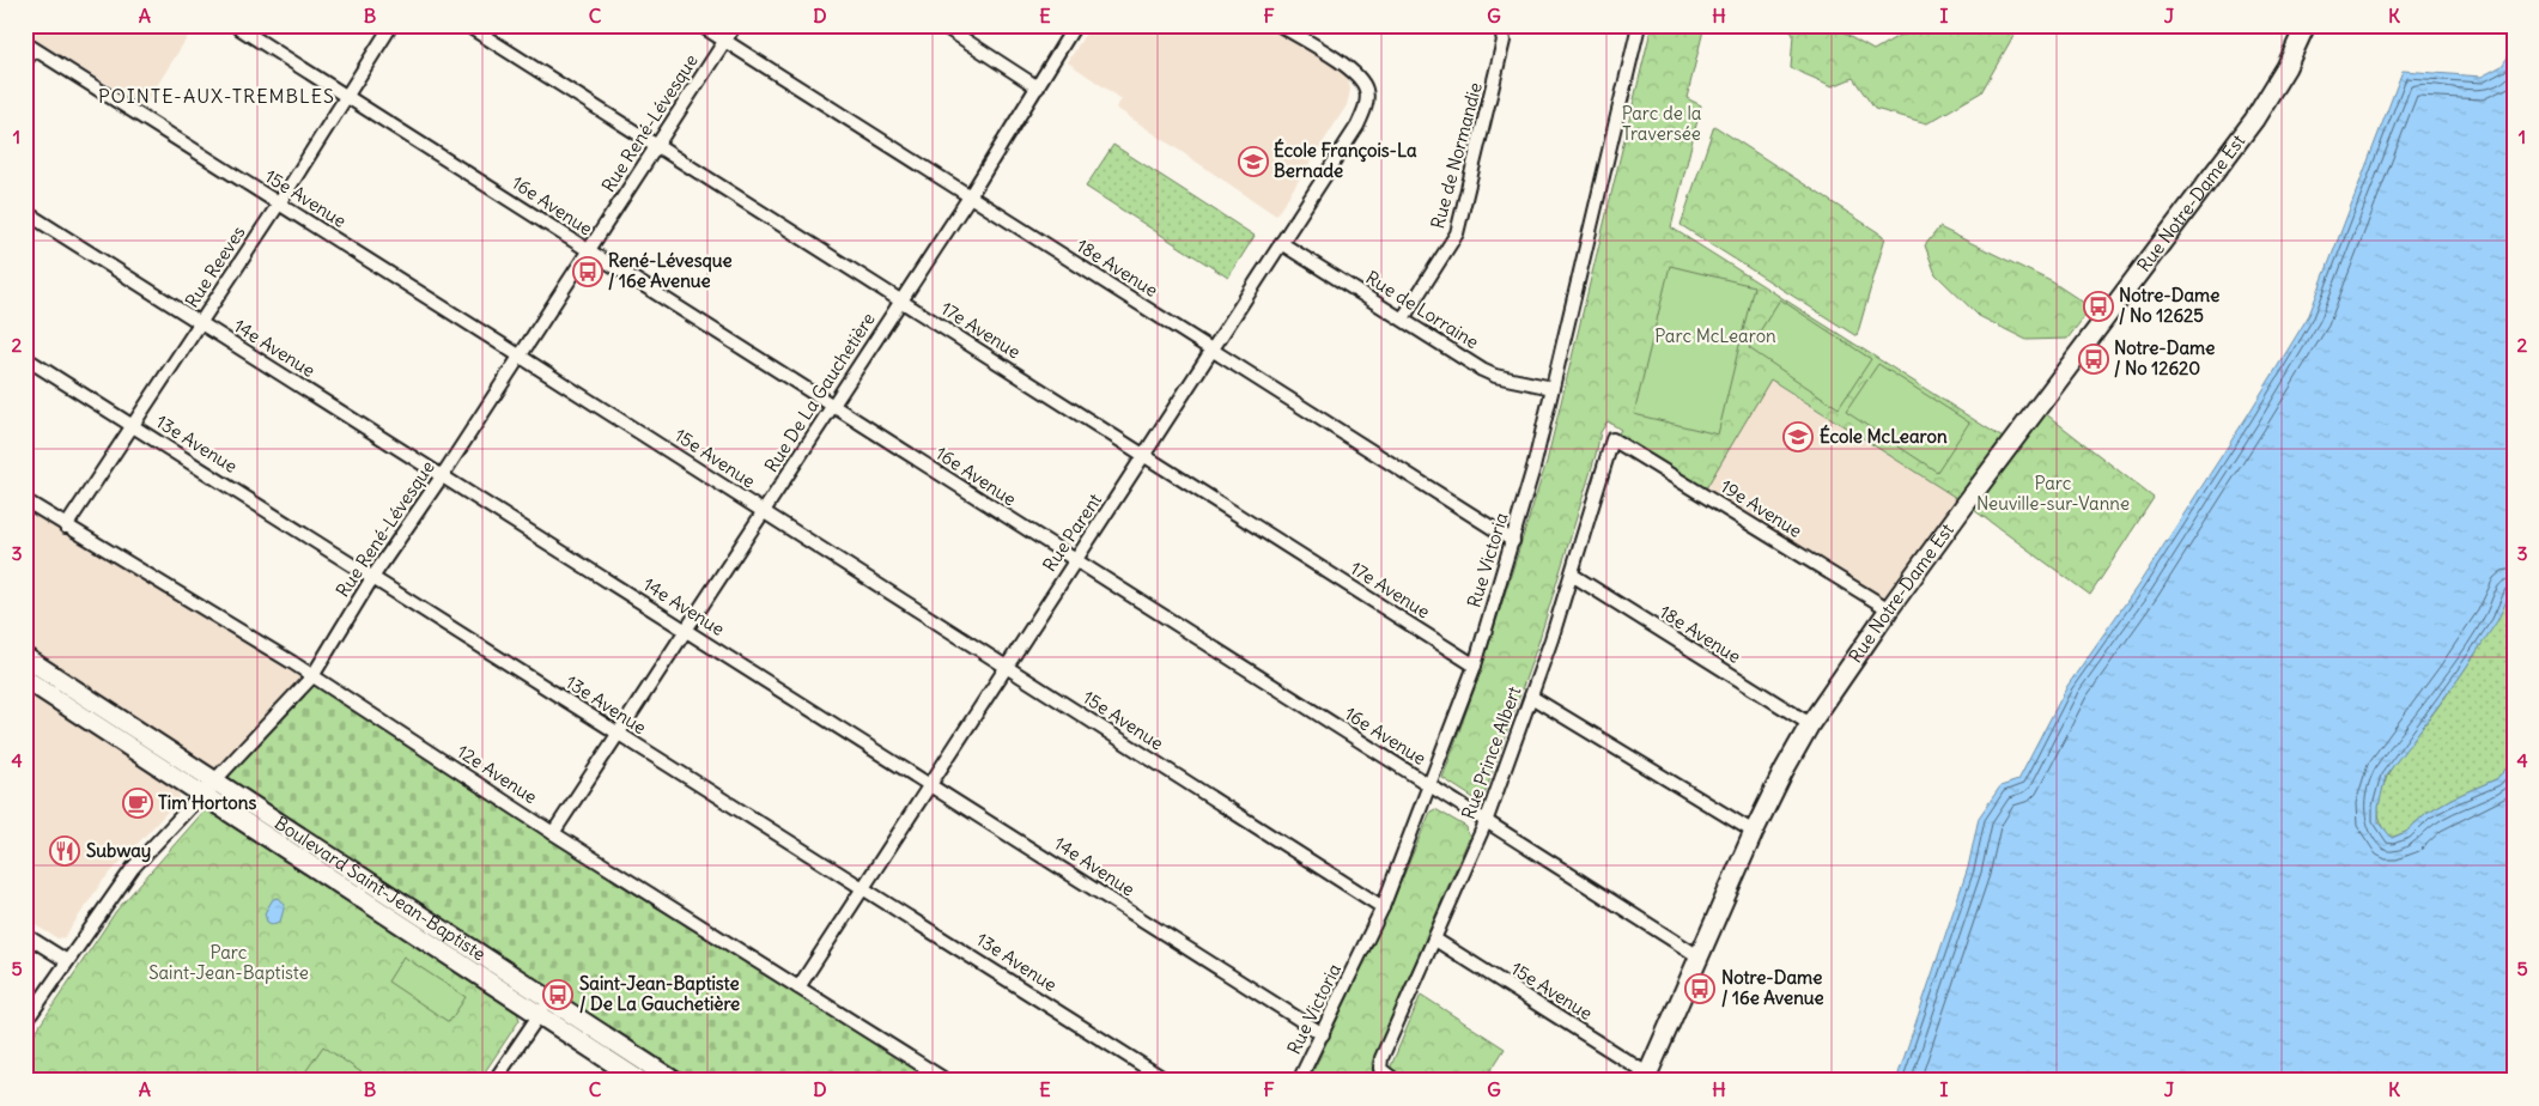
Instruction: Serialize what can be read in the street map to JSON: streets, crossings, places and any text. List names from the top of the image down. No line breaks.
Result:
{"streets":{"main road":["Rue Notre-Dame Est","Boulevard Saint-Jean-Baptiste"],"street":["Rue René-Lévesque","Rue de Normandie","15e Avenue","16e Avenue","Rue Reeves","18e Avenue","Rue de Lorraine","17e Avenue","14e Avenue","Rue De La Gauchetière","13e Avenue","19e Avenue","Rue Parent","Rue Victoria","Rue Prince Albert","12e Avenue"]},"crossings":[["Rue René-Lévesque","15e Avenue"],["Rue René-Lévesque","16e Avenue"],["Rue René-Lévesque","18e Avenue"],["Rue René-Lévesque","17e Avenue"],["Rue René-Lévesque","14e Avenue"],["Rue René-Lévesque","13e Avenue"],["Rue René-Lévesque","12e Avenue"],["Rue René-Lévesque","Boulevard Saint-Jean-Baptiste"],["Rue de Normandie","Rue de Lorraine"],["15e Avenue","Rue Notre-Dame Est"],["15e Avenue","Rue Reeves"],["15e Avenue","Rue De La Gauchetière"],["15e Avenue","Rue Parent"],["15e Avenue","Rue Victoria"],["15e Avenue","Rue Prince Albert"],["Rue Notre-Dame Est","16e Avenue"],["Rue Notre-Dame Est","18e Avenue"],["Rue Notre-Dame Est","19e Avenue"],["16e Avenue","Rue Reeves"],["16e Avenue","Rue De La Gauchetière"],["16e Avenue","Rue Parent"],["16e Avenue","Rue Victoria"],["16e Avenue","Rue Prince Albert"],["Rue Reeves","14e Avenue"],["Rue Reeves","13e Avenue"],["Rue Reeves","12e Avenue"],["18e Avenue","Rue De La Gauchetière"],["18e Avenue","Rue Parent"],["18e Avenue","Rue Victoria"],["18e Avenue","Rue Prince Albert"],["Rue de Lorraine","Rue Parent"],["Rue de Lorraine","Rue Victoria"],["17e Avenue","Rue De La Gauchetière"],["17e Avenue","Rue Parent"],["17e Avenue","Rue Victoria"],["14e Avenue","Rue De La Gauchetière"],["14e Avenue","Rue Parent"],["14e Avenue","Rue Victoria"],["Rue De La Gauchetière","13e Avenue"],["Rue De La Gauchetière","12e Avenue"],["13e Avenue","Rue Parent"],["19e Avenue","Rue Prince Albert"],["Rue Parent","12e Avenue"]],"districts":["POINTE-AUX-TREMBLES"],"parks":["Parc de la Traversée","Parc McLearon","Parc Neuville-sur-Vanne","Parc Saint-Jean-Baptiste"],"places":{"school or university":["École François-La Bernade","École McLearon"],"bus stop":["René-Lévesque / 16e Avenue","Notre-Dame / No 12625","Notre-Dame / No 12620","Notre-Dame / 16e Avenue","Saint-Jean-Baptiste / De La Gauchetière"],"cafe":["Tim Hortons"],"restaurant":["Subway"]},"grid":{"columns":["A","B","C","D","E","F","G","H","I","J","K"],"rows":["1","2","3","4","5"]}}
